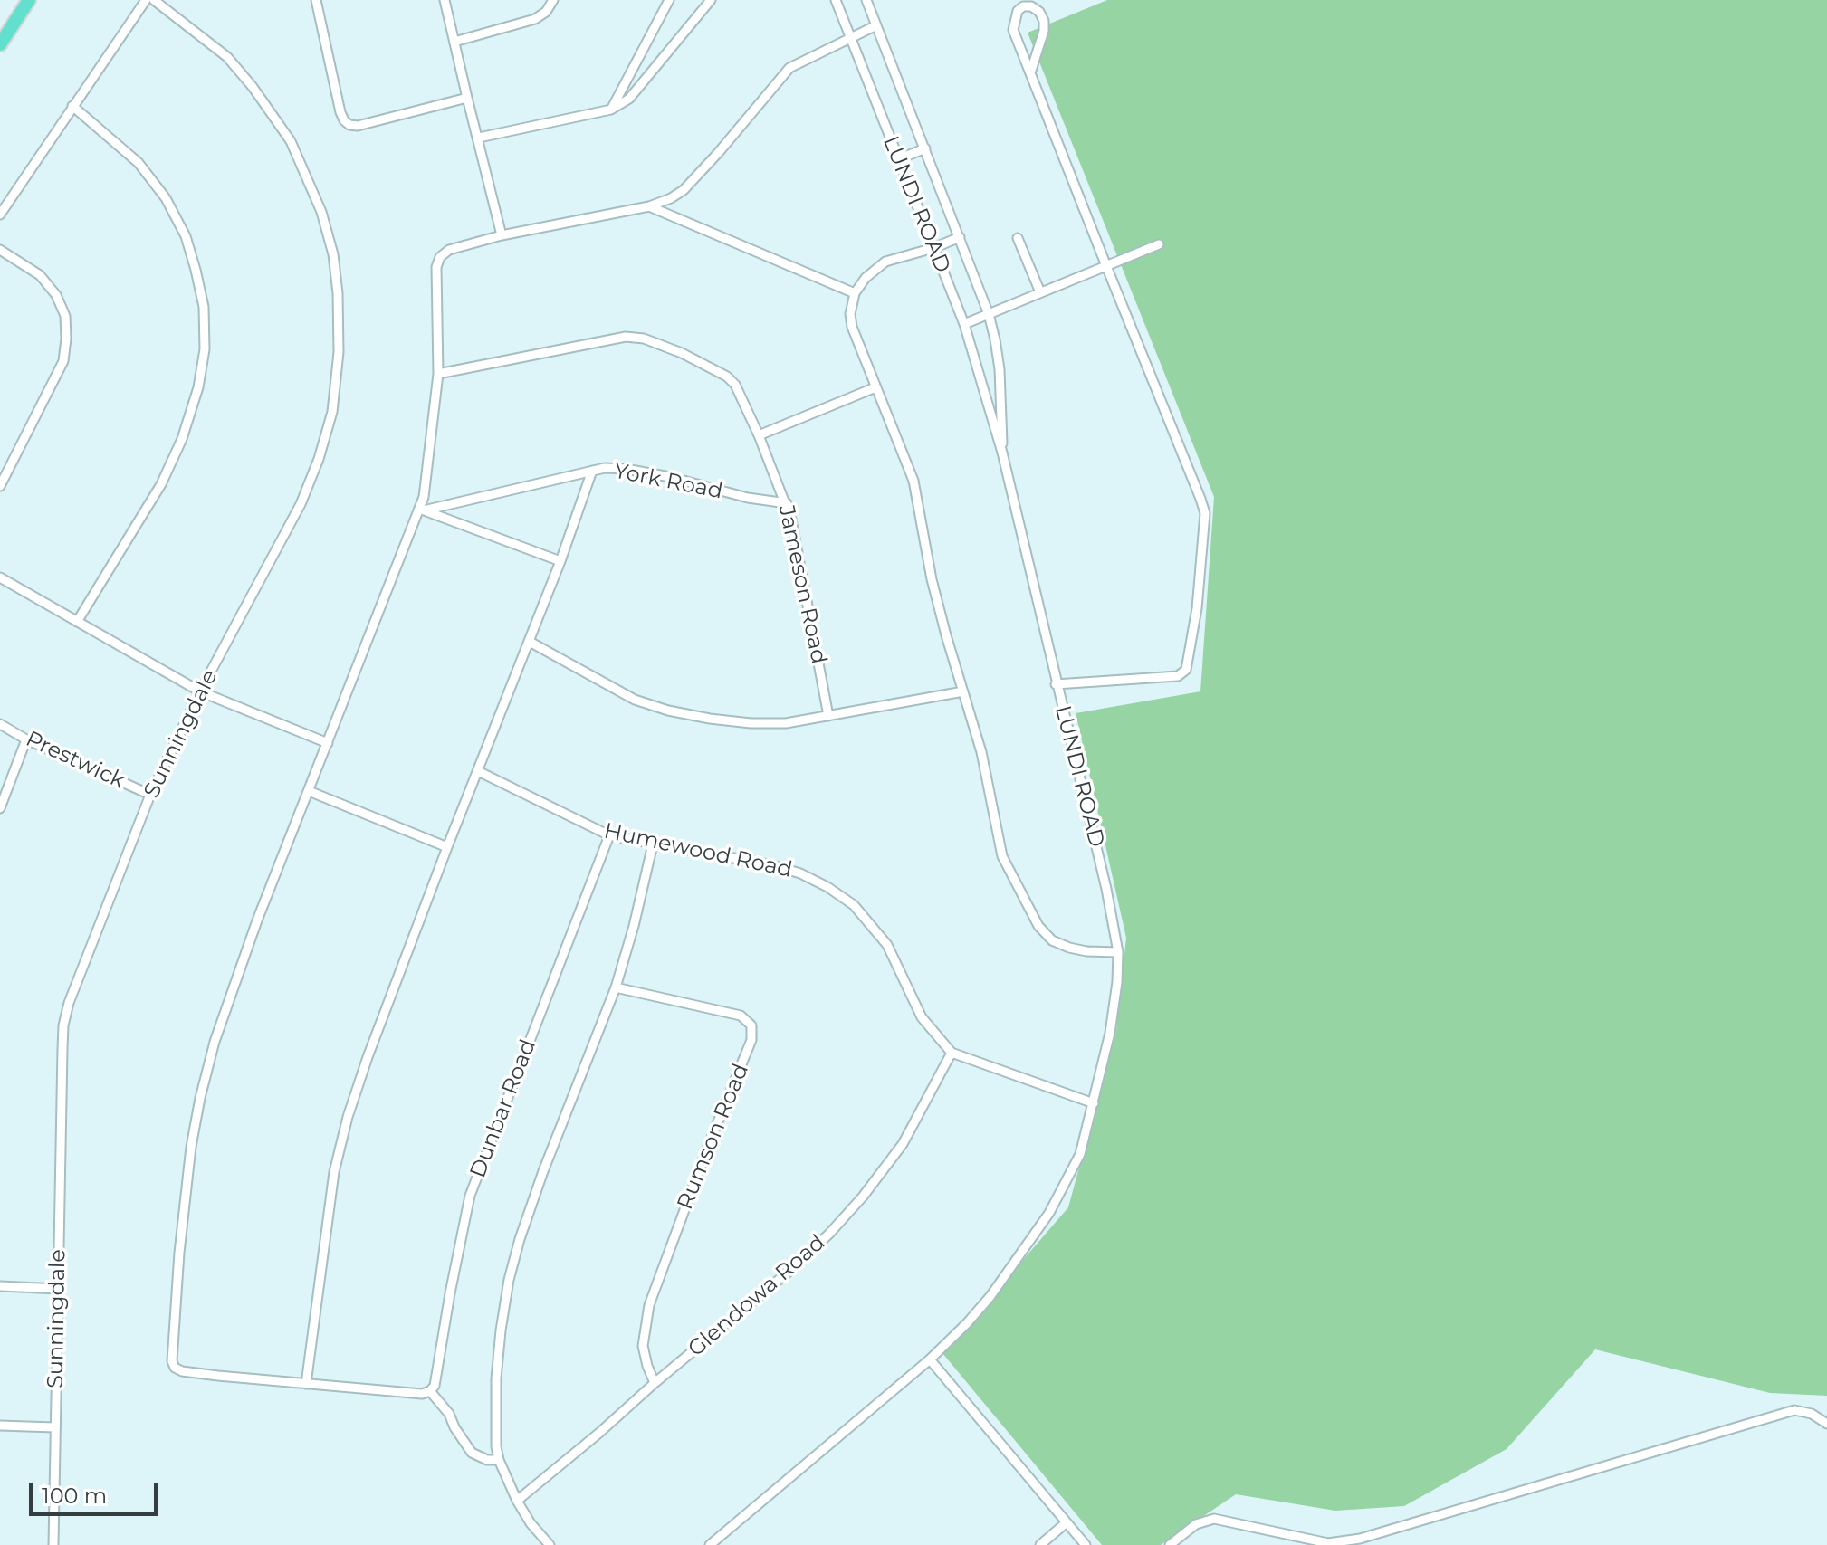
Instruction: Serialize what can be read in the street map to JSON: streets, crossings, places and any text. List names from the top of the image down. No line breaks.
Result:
{"streets":{"street":["LUNDI ROAD","York Road","Jameson Road","Sunningdale","Prestwick","Humewood Road","Dunbar Road","Rumson Road","Glendowa Road"]},"crossings":[["York Road","Jameson Road"],["Sunningdale","Prestwick"],["Humewood Road","Dunbar Road"],["Humewood Road","Glendowa Road"],["Rumson Road","Glendowa Road"]],"scale_bar":"100 m"}
